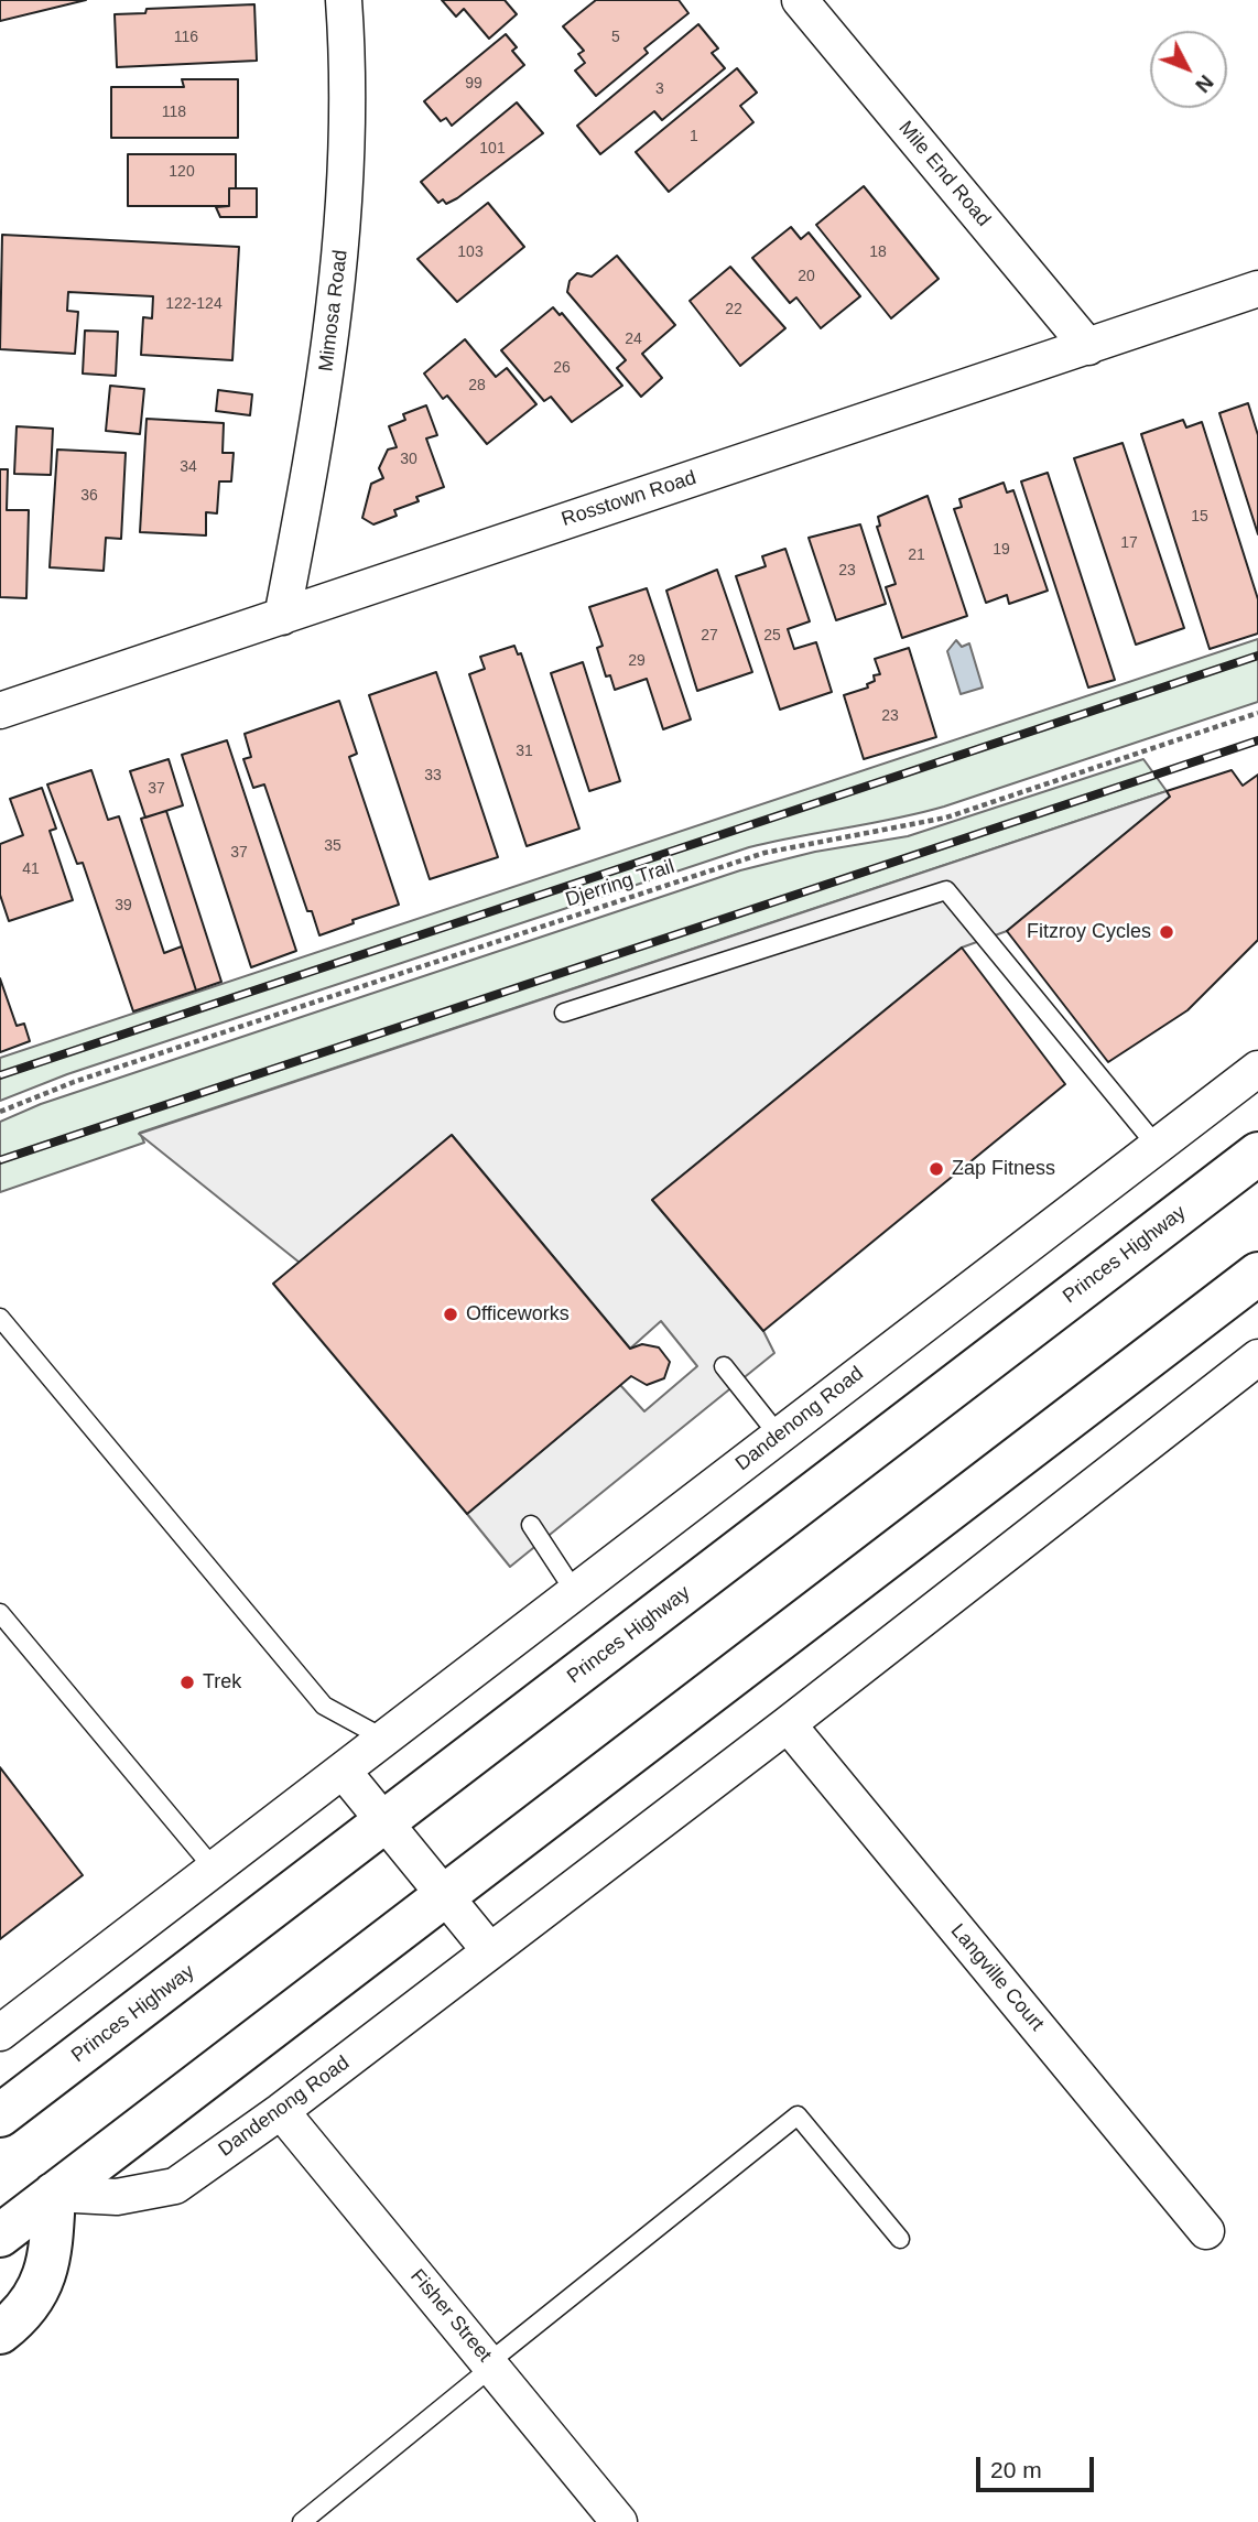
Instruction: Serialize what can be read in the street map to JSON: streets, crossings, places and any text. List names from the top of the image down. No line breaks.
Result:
{"streets":{"highway":["Princes Highway"],"street":["Mile End Road","Mimosa Road","Rosstown Road","Dandenong Road","Langville Court","Fisher Street"],"path":["Djerring Trail"]},"crossings":[["Mile End Road","Rosstown Road"],["Mimosa Road","Rosstown Road"],["Dandenong Road","Langville Court"],["Dandenong Road","Fisher Street"]],"places":["Fitzroy Cycles","Zap Fitness","Officeworks","Trek"],"house_numbers":["116","5","99","3","118","1","101","120","103","18","20","122-124","22","24","26","28","30","34","36","15","17","19","21","23","27","25","29","23","31","33","37","35","37","41","39"],"scale_bar":"20 m","north":"bottom right"}
